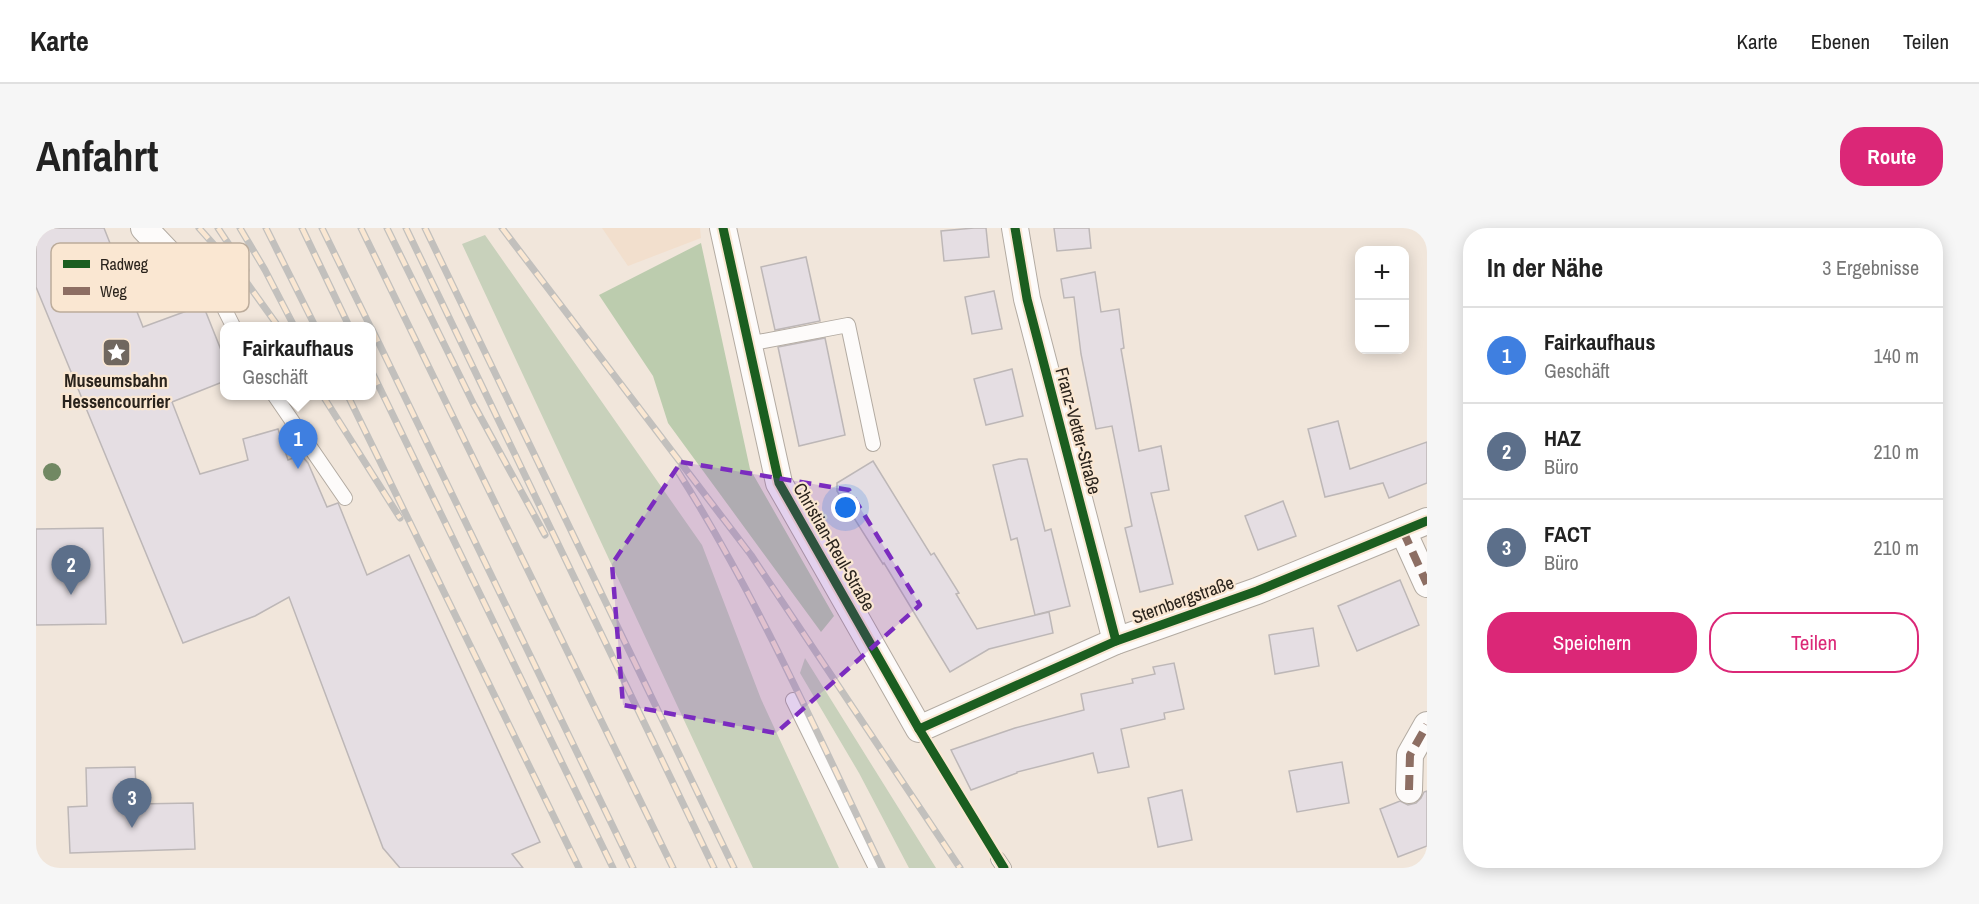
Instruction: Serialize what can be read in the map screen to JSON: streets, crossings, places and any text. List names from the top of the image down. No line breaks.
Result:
{"streets":{"street":["Franz-Vetter-Straße","Christian-Reul-Straße","Sternbergstraße"]},"crossings":[["Franz-Vetter-Straße","Sternbergstraße"],["Christian-Reul-Straße","Sternbergstraße"]],"places":{"place":["Museumsbahn Hessencourrier"]},"legend":["Radweg","Weg"],"page":{"header":"Karte","nav":["Karte","Ebenen","Teilen"],"buttons":["Route",["Speichern","Teilen"]],"title":"Anfahrt","heading":["In der Nähe","3 Ergebnisse"],"map_buttons":["+","−"],"list":[{"mark":"1","name":"Fairkaufhaus","note":"Geschäft","value":"140 m"},{"mark":"2","name":"HAZ","note":"Büro","value":"210 m"},{"mark":"3","name":"FACT","note":"Büro","value":"210 m"}],"popup":["Fairkaufhaus","Geschäft"],"pins":["1","2","3"]}}
